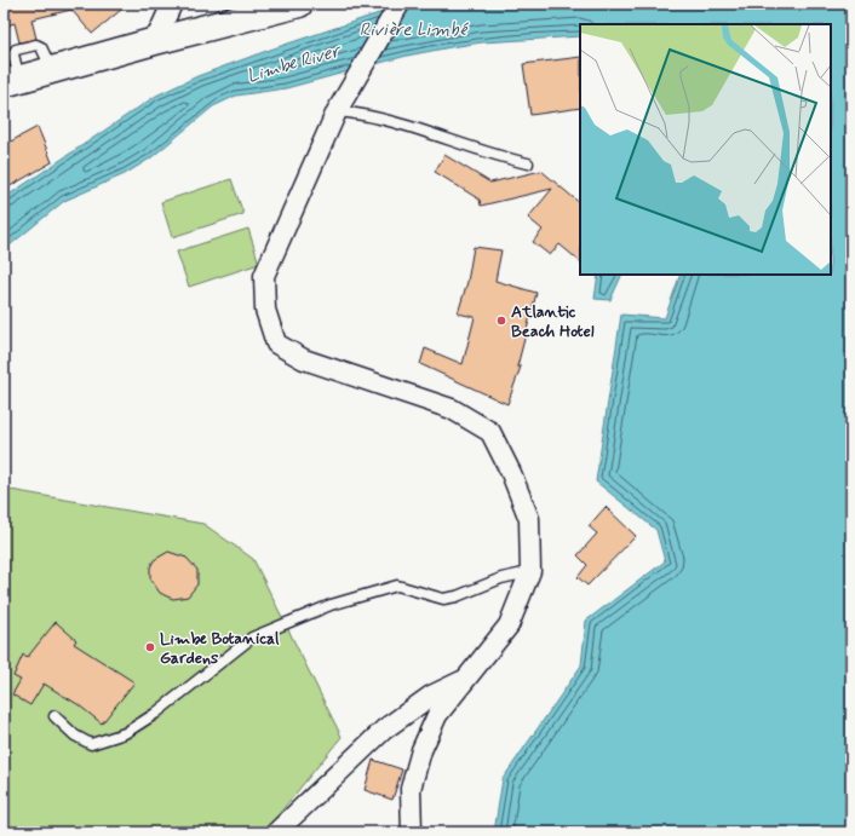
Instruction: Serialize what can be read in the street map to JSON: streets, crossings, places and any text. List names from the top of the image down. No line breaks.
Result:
{"water":["Rivière Limbé","Limbe River"],"places":["Atlantic Beach Hotel","Limbe Botanical Gardens"]}
